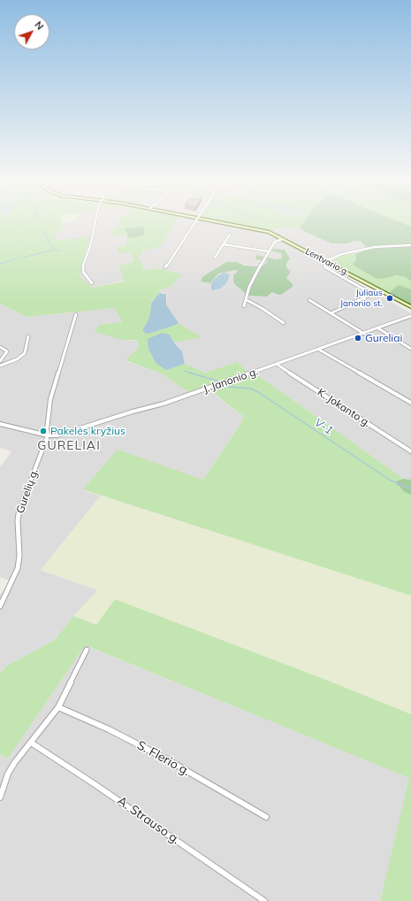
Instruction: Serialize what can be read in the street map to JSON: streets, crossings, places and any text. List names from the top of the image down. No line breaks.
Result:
{"streets":{"main road":["Lentvario g."],"street":["J. Janonio g.","K. Jokanto g.","Gurelių g.","S. Flerio g.","A. Strauso g."]},"crossings":[["J. Janonio g.","K. Jokanto g."],["J. Janonio g.","Gurelių g."]],"districts":["GURELIAI"],"water":["V-1"],"places":["Juliaus Janonio st.","Gureliai","Pakelės kryžius"],"north":"top right"}
